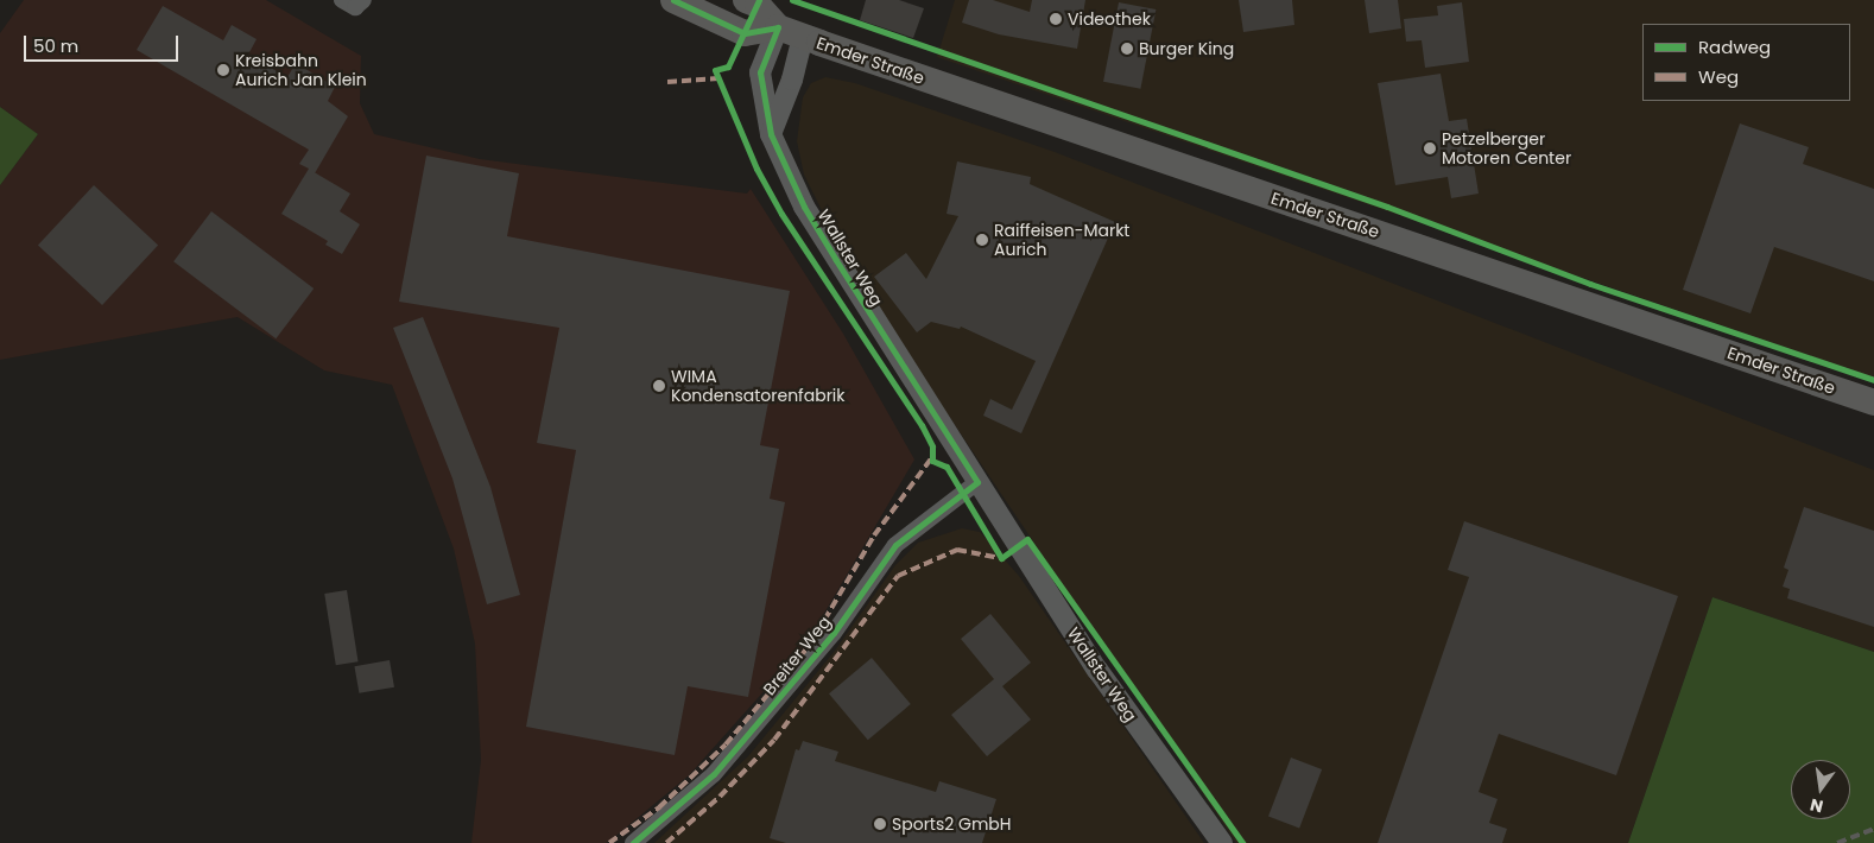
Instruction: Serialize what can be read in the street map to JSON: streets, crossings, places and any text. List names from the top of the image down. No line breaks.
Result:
{"streets":{"main road":["Emder Straße"],"street":["Wallster Weg","Breiter Weg"]},"crossings":[["Emder Straße","Wallster Weg"],["Wallster Weg","Breiter Weg"]],"places":["Videothek","Burger King","Kreisbahn Aurich Jan Klein","Petzelberger Motoren Center","Raiffeisen-Markt Aurich","WIMA Kondensatorenfabrik","Sports2 GmbH"],"legend":["Radweg","Weg"],"scale_bar":"50 m","north":"bottom"}
